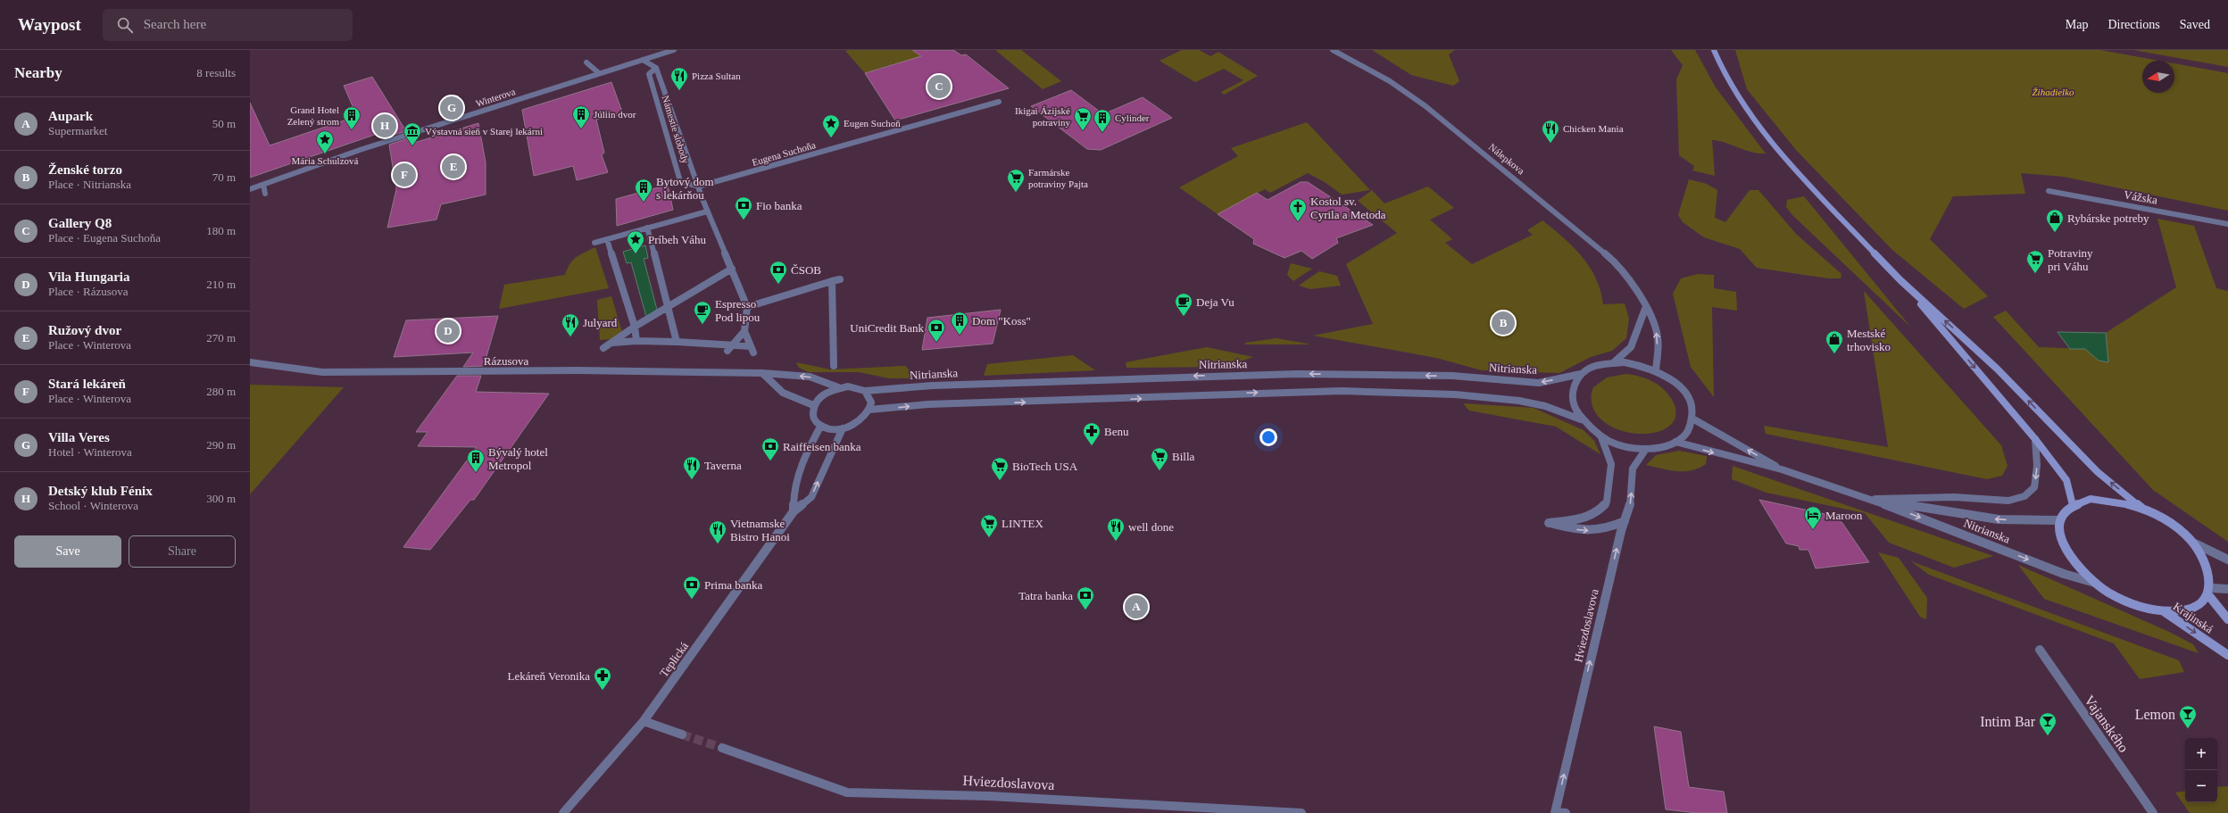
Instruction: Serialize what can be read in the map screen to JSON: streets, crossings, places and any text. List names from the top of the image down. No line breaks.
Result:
{"streets":{"main road":["Krajinská"],"street":["Winterova","Námestie slobody","Eugena Suchoňa","Nálepkova","Vážska","Rázusova","Nitrianska","Hviezdoslavova","Teplická","Vajanského"]},"crossings":[["Námestie slobody","Eugena Suchoňa"],["Nálepkova","Nitrianska"],["Nálepkova","Hviezdoslavova"],["Rázusova","Nitrianska"],["Rázusova","Teplická"],["Nitrianska","Hviezdoslavova"],["Nitrianska","Teplická"]],"one_way":["Hviezdoslavova"],"parks":["Žihadielko"],"places":{"restaurant":["Pizza Sultan","Chicken Mania","Julyard","Taverna","well done","Vietnamske Bistro Hanoi"],"building":["Júliin dvor","Grand Hotel Zelený strom","Cylinder","Bytový dom s lekárňou","Dom \"Koss\"","Bývalý hotel Metropol"],"supermarket":["Ikigai Ázijské potraviny","Farmárske potraviny Pajta","Potraviny pri Váhu","Billa","BioTech USA","LINTEX"],"place":["Eugen Suchoň","Mária Schulzová","Príbeh Váhu"],"museum":["Výstavná sieň v Starej lekárni"],"bank":["Fio banka","ČSOB","UniCredit Bank","Raiffeisen banka","Prima banka","Tatra banka"],"church":["Kostol sv. Cyrila a Metoda"],"shop":["Rybárske potreby","Mestské trhovisko"],"cafe":["Deja Vu","Espresso Pod lipou"],"pharmacy":["Benu","Lekáreň Veronika"],"hotel":["Maroon"],"bar":["Lemon","Intim Bar"]},"north":"left","page":{"header":"Waypost","search":"Search here","nav":["Map","Directions","Saved"],"heading":["Nearby","8 results"],"pins":["C","G","H","E","F","B","D","A"],"list":[{"mark":"A","name":"Aupark","note":"Supermarket","value":"50 m"},{"mark":"B","name":"Ženské torzo","note":"Place · Nitrianska","value":"70 m"},{"mark":"C","name":"Gallery Q8","note":"Place · Eugena Suchoňa","value":"180 m"},{"mark":"D","name":"Vila Hungaria","note":"Place · Rázusova","value":"210 m"},{"mark":"E","name":"Ružový dvor","note":"Place · Winterova","value":"270 m"},{"mark":"F","name":"Stará lekáreň","note":"Place · Winterova","value":"280 m"},{"mark":"G","name":"Villa Veres","note":"Hotel · Winterova","value":"290 m"},{"mark":"H","name":"Detský klub Fénix","note":"School · Winterova","value":"300 m"}],"buttons":["Save","Share"],"map_buttons":["+","−"]}}
